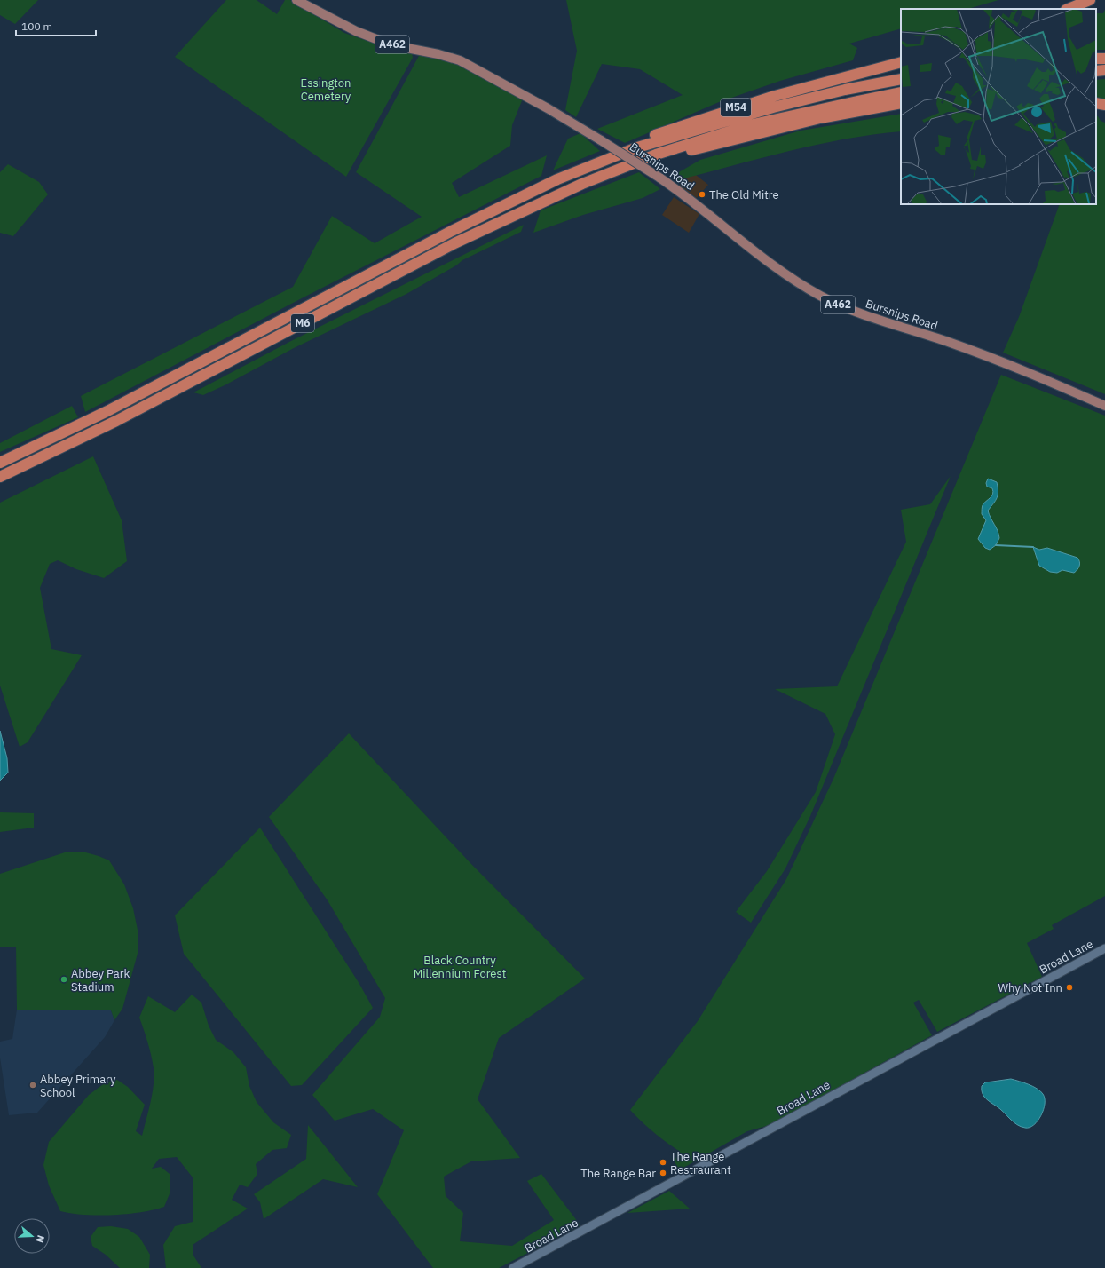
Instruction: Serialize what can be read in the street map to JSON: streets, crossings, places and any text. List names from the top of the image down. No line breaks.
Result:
{"streets":{"highway":["M54","M6"],"main road":["A462","Bursnips Road","Broad Lane"]},"crossings":[["M54","M6"]],"parks":["Essington Cemetery","Black Country Millennium Forest"],"places":["The Old Mitre","Abbey Park Stadium","Why Not Inn","Abbey Primary School","The Range Restraurant","The Range Bar"],"scale_bar":"100 m","north":"right"}
